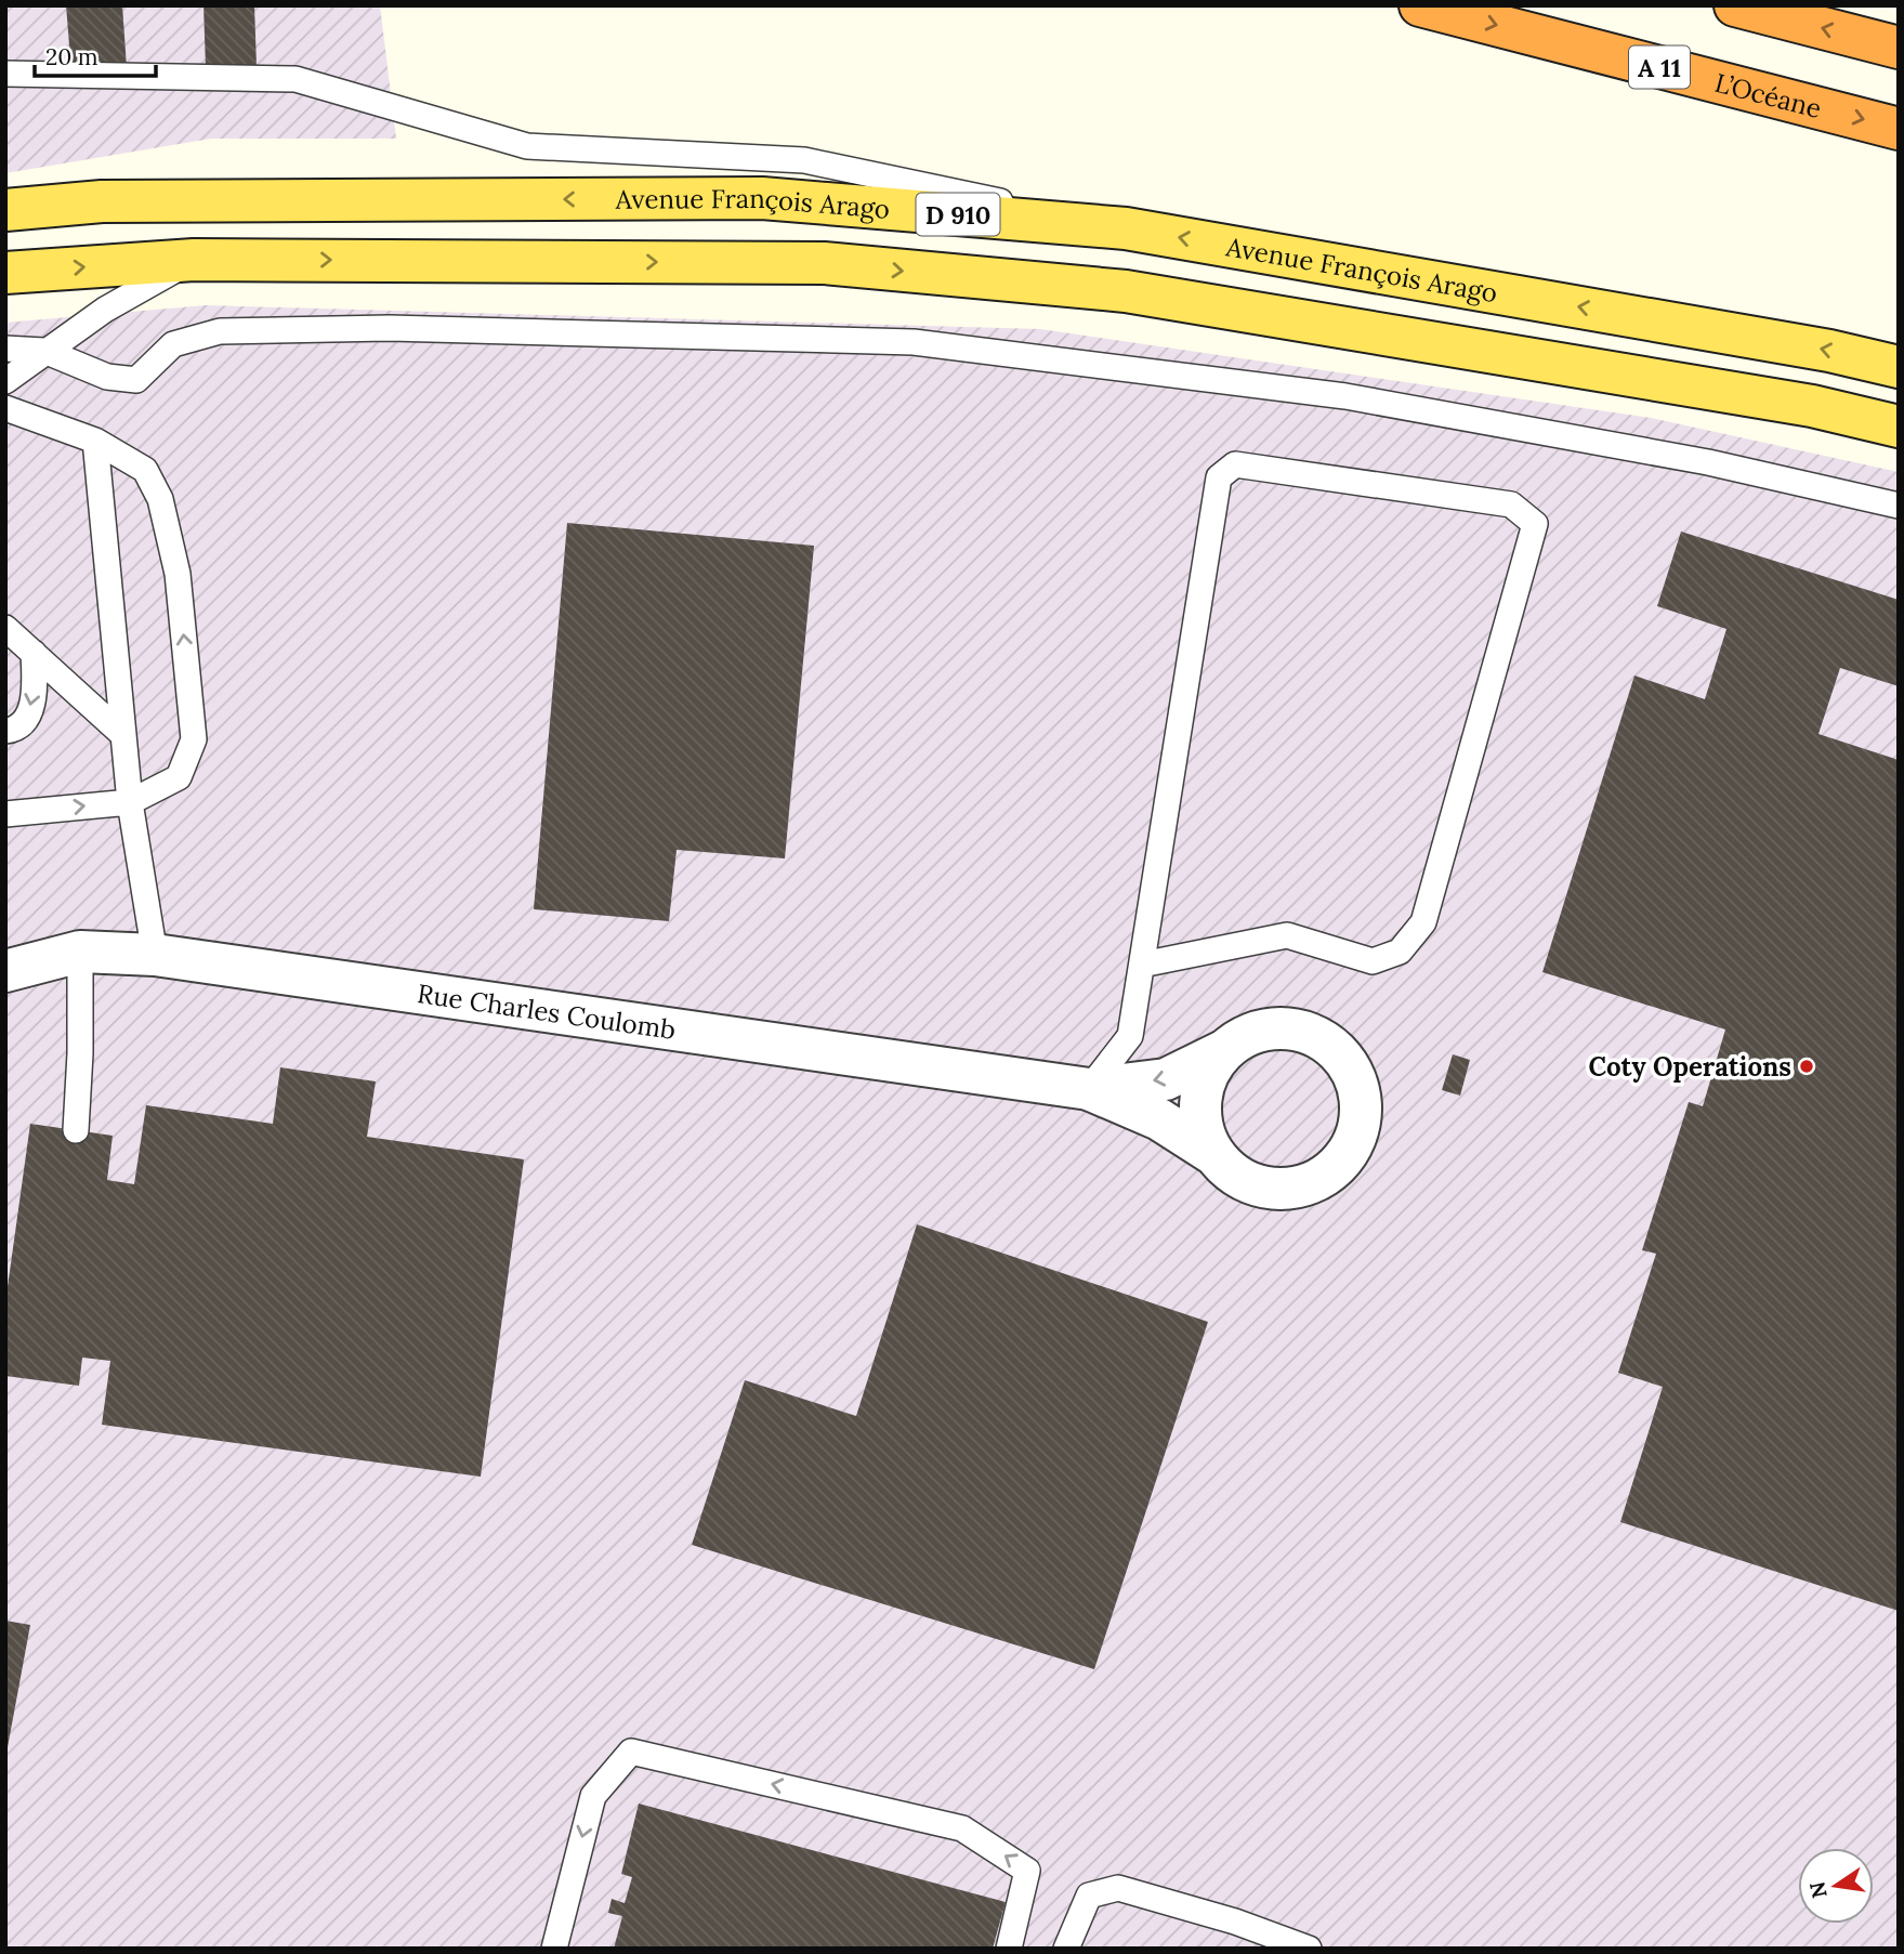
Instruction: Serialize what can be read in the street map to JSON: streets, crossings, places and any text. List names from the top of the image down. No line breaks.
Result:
{"streets":{"highway":["A 11","L’Océane"],"main road":["Avenue François Arago","D 910"],"street":["Rue Charles Coulomb"]},"places":["Coty Operations"],"scale_bar":"20 m","north":"left"}
